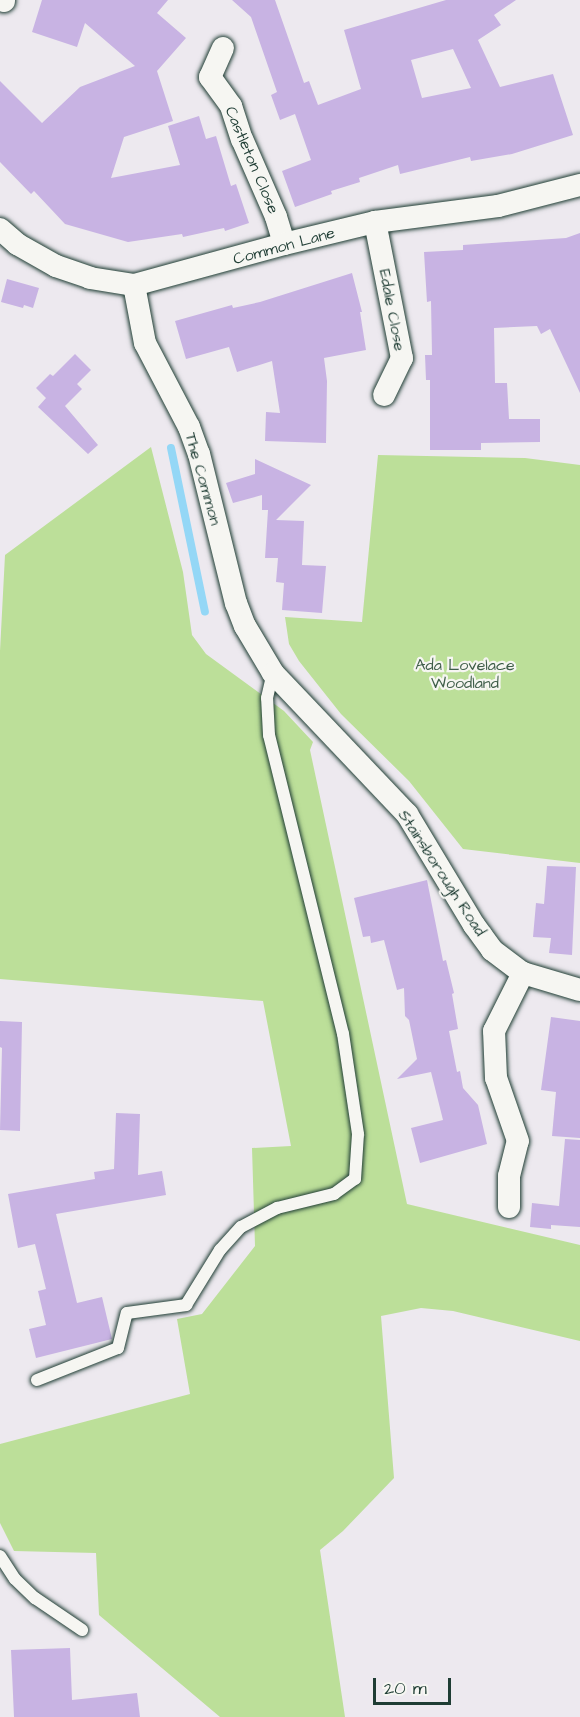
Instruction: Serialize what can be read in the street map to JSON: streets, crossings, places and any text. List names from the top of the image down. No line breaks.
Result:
{"streets":{"street":["Castleton Close","Common Lane","Edale Close","The Common","Stainsborough Road"]},"crossings":[["Castleton Close","Common Lane"],["Common Lane","Edale Close"],["Common Lane","The Common"],["The Common","Stainsborough Road"]],"parks":["Ada Lovelace Woodland"],"scale_bar":"20 m"}
